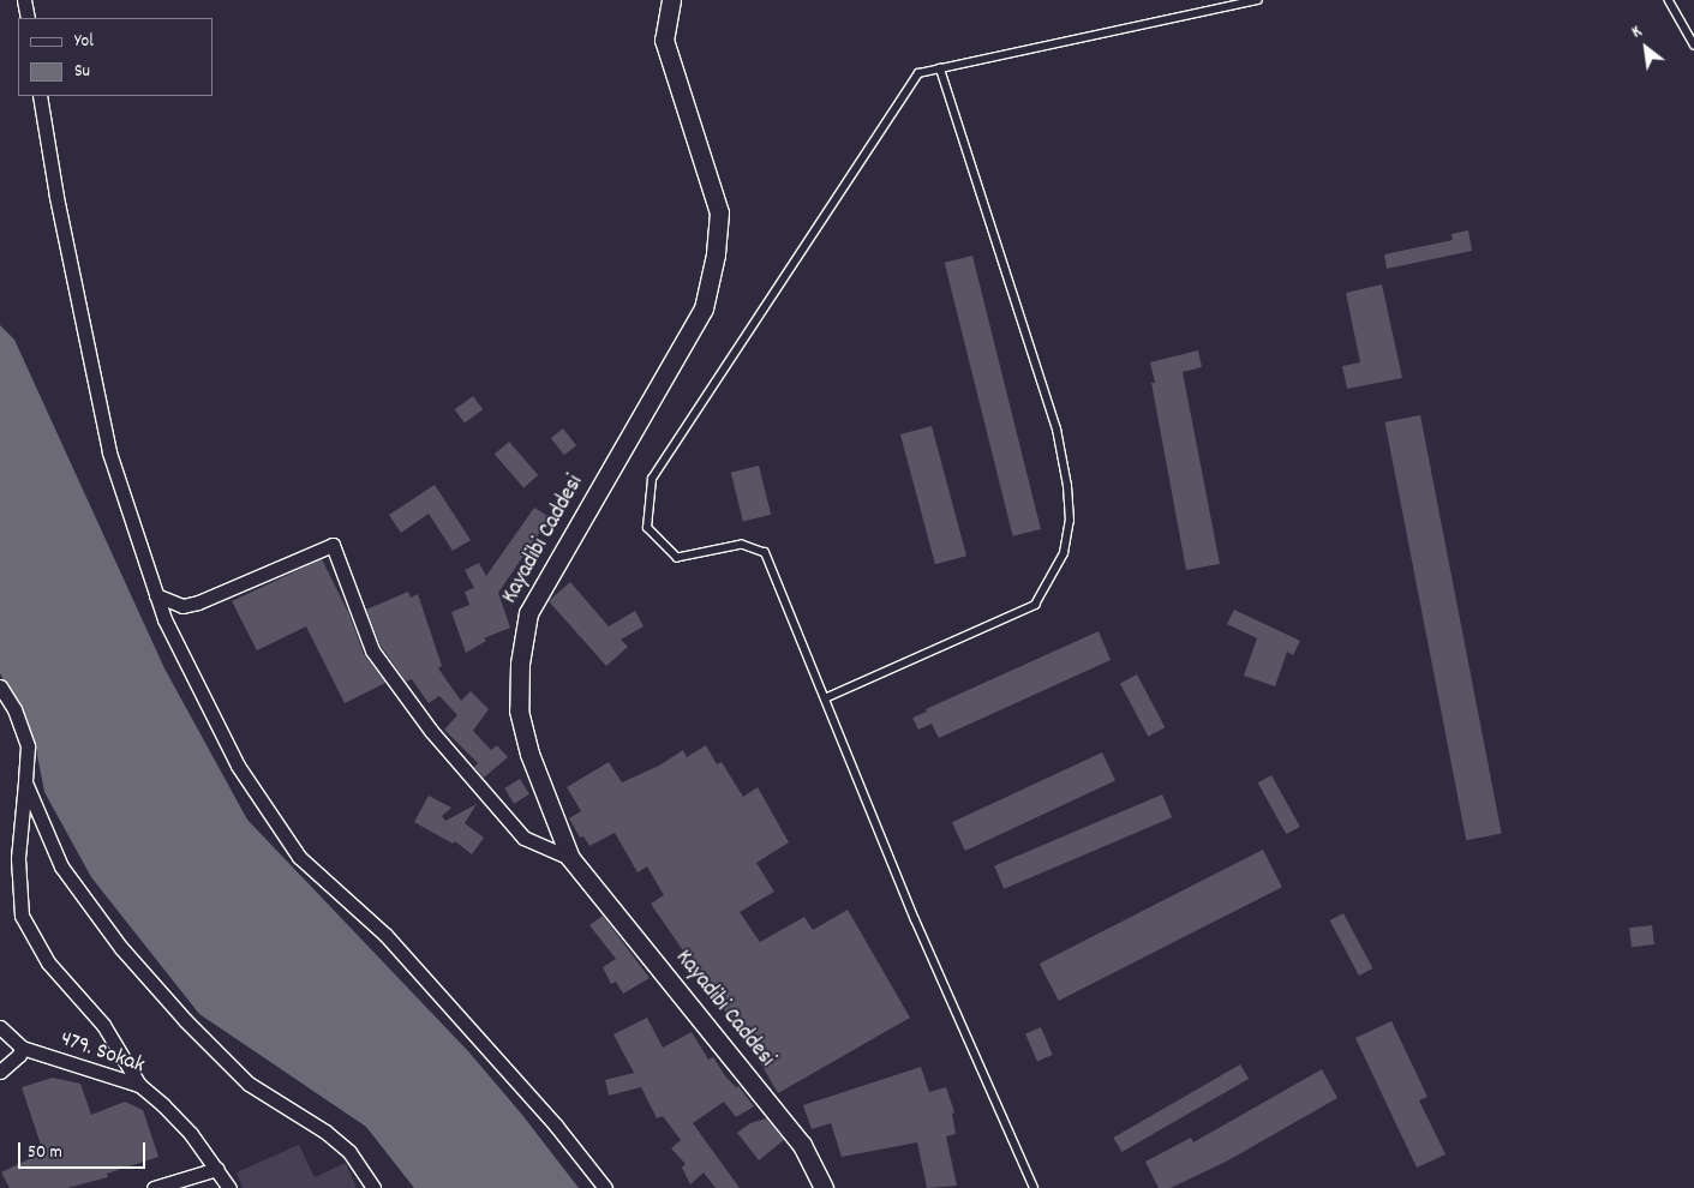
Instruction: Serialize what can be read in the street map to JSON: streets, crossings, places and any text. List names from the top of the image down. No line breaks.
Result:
{"streets":{"street":["Kayadibi Caddesi","479. Sokak"]},"legend":["Yol","Su"],"scale_bar":"50 m","north":"top left"}
